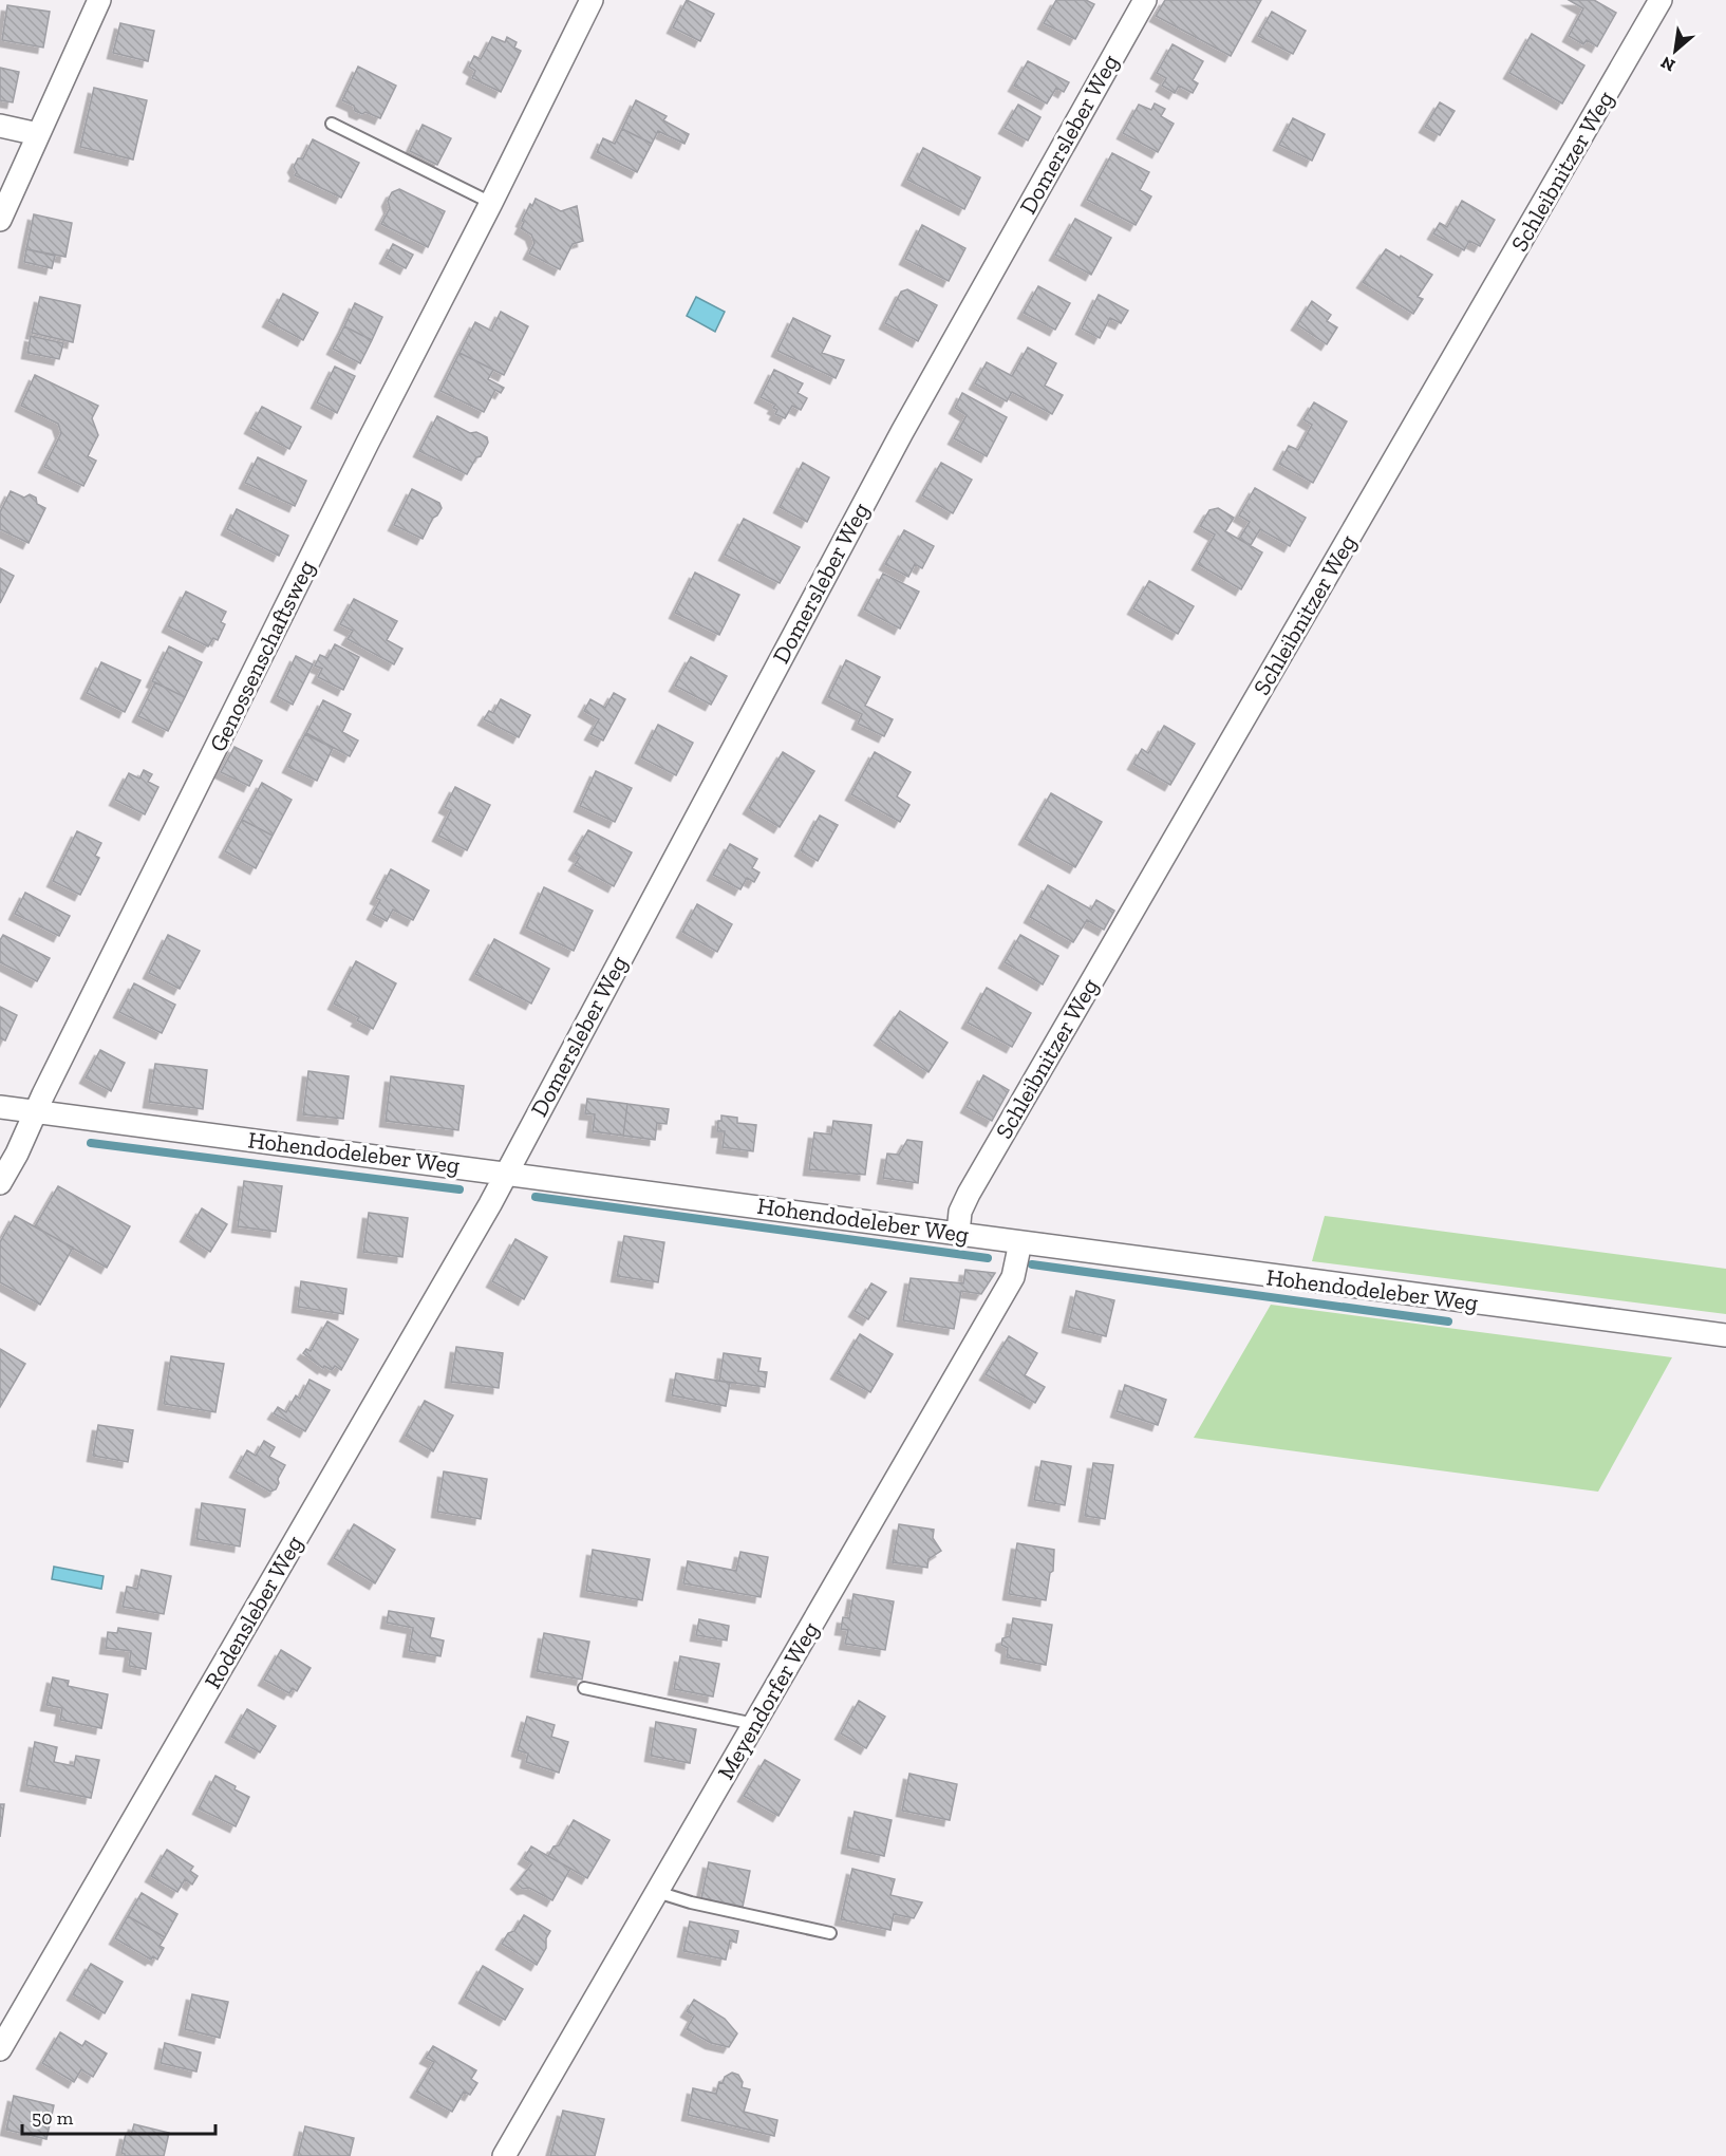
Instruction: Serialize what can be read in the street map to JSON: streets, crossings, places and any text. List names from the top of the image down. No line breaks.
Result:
{"streets":{"street":["Domersleber Weg","Schleibnitzer Weg","Genossenschaftsweg","Hohendodeleber Weg","Rodensleber Weg","Meyendorfer Weg"]},"crossings":[["Domersleber Weg","Hohendodeleber Weg"],["Domersleber Weg","Rodensleber Weg"],["Schleibnitzer Weg","Hohendodeleber Weg"],["Genossenschaftsweg","Hohendodeleber Weg"],["Hohendodeleber Weg","Rodensleber Weg"],["Hohendodeleber Weg","Meyendorfer Weg"]],"scale_bar":"50 m","north":"bottom left"}
